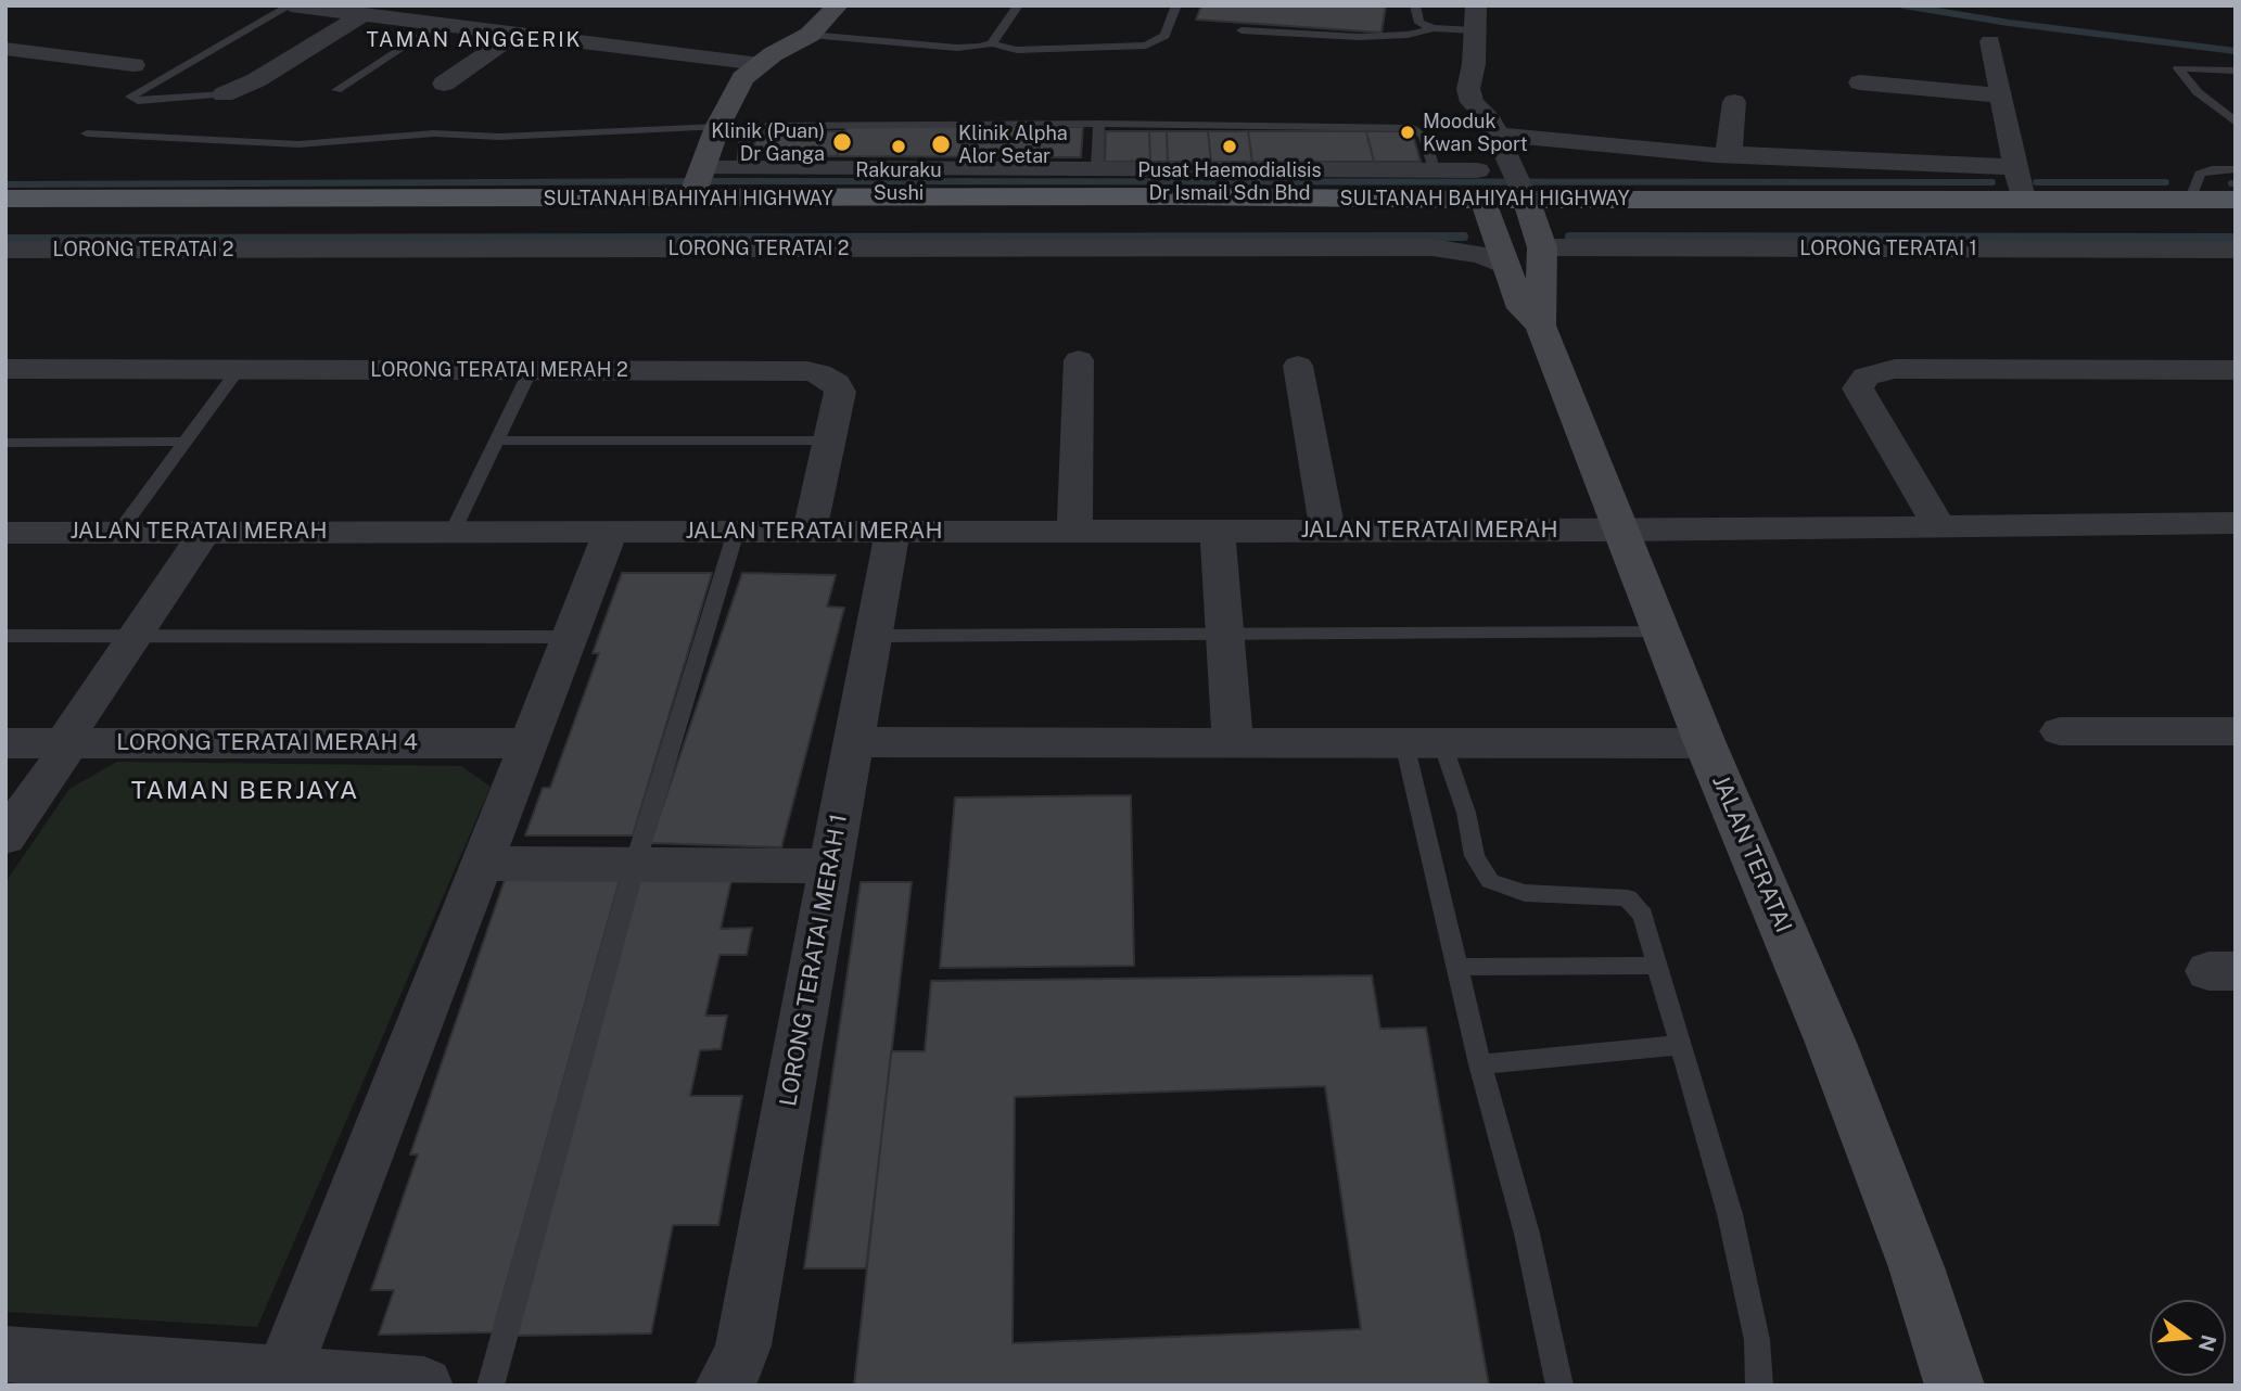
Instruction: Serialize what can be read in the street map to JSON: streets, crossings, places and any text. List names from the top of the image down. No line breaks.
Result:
{"streets":{"main road":["SULTANAH BAHIYAH HIGHWAY"],"street":["LORONG TERATAI 2","LORONG TERATAI 1","LORONG TERATAI MERAH 2","JALAN TERATAI MERAH","LORONG TERATAI MERAH 4","JALAN TERATAI","LORONG TERATAI MERAH 1"]},"crossings":[["SULTANAH BAHIYAH HIGHWAY","LORONG TERATAI 1"],["SULTANAH BAHIYAH HIGHWAY","JALAN TERATAI"],["LORONG TERATAI 2","JALAN TERATAI"],["LORONG TERATAI 1","JALAN TERATAI"],["LORONG TERATAI MERAH 2","JALAN TERATAI MERAH"],["JALAN TERATAI MERAH","JALAN TERATAI"],["JALAN TERATAI MERAH","LORONG TERATAI MERAH 1"]],"districts":["TAMAN ANGGERIK","TAMAN BERJAYA"],"places":["Mooduk Kwan Sport","Klinik (Puan) Dr Ganga","Klinik Alpha Alor Setar","Rakuraku Sushi","Pusat Haemodialisis Dr Ismail Sdn Bhd"],"north":"right"}
